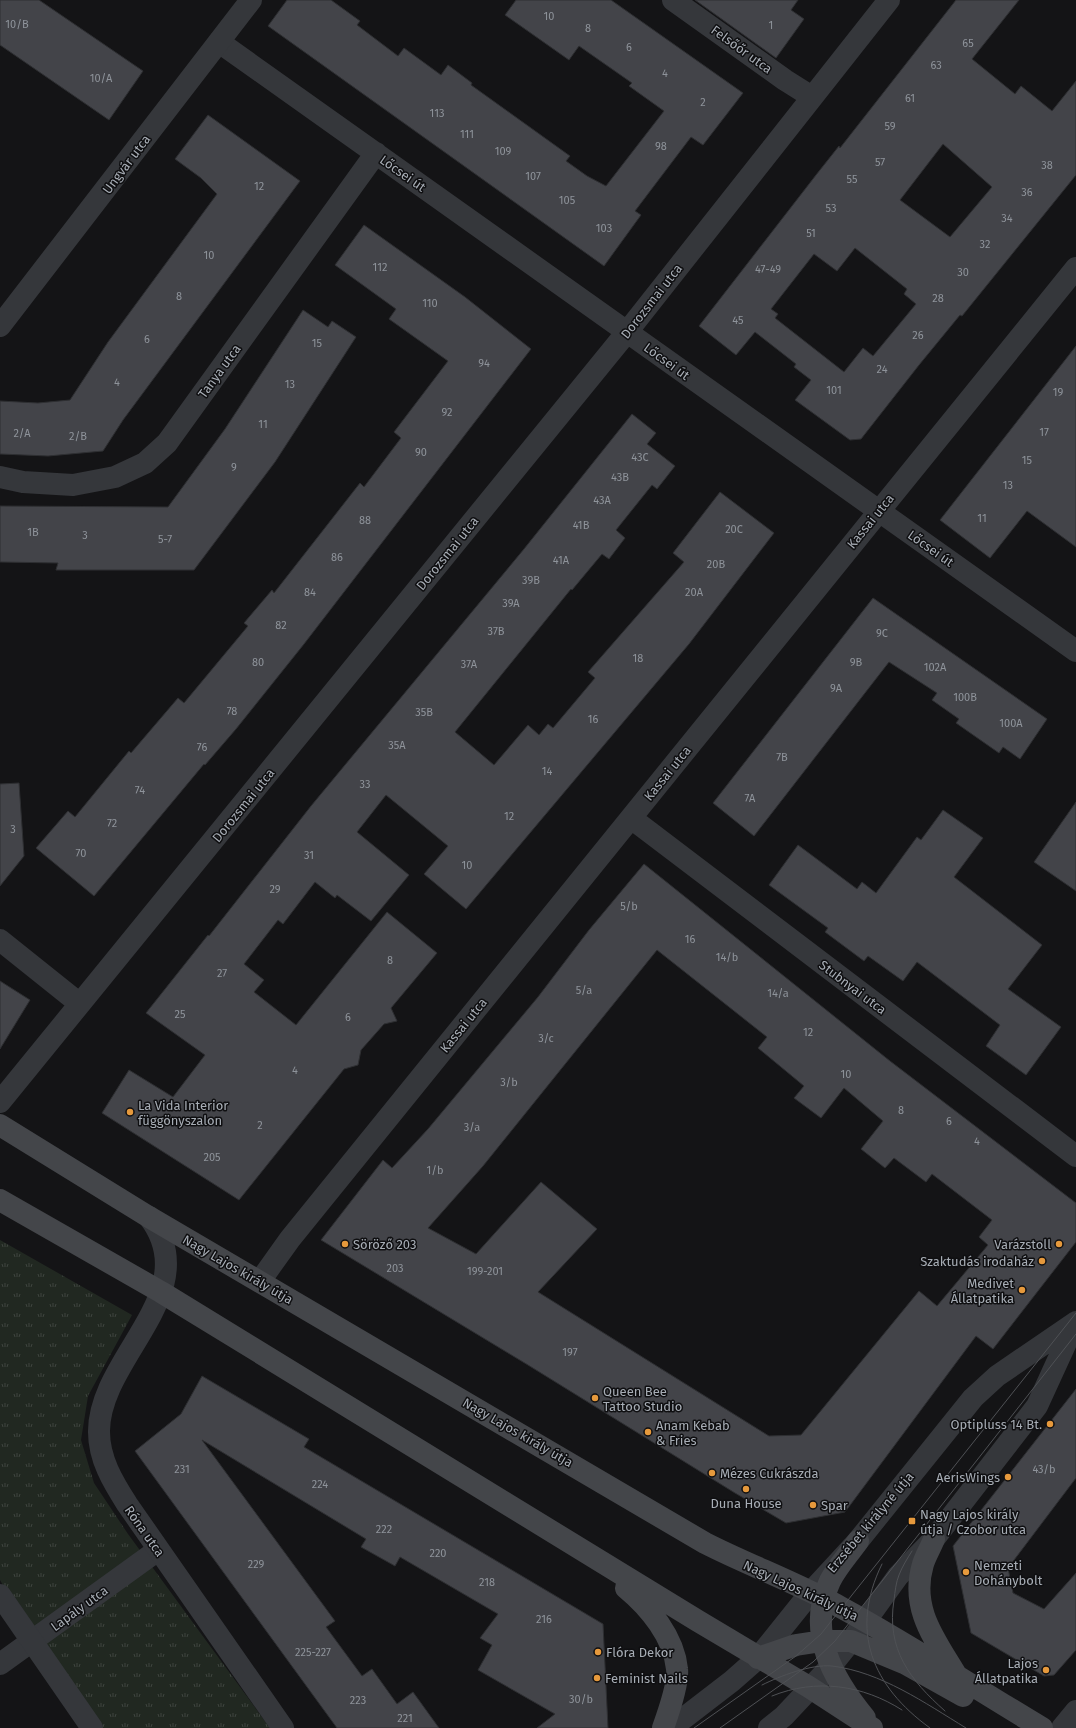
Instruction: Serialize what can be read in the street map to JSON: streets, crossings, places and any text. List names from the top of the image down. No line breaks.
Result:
{"streets":{"main road":["Nagy Lajos király útja"],"street":["Felsőőr utca","Ungvár utca","Lőcsei út","Dorozsmai utca","Tanya utca","Kassai utca","Stubnyai utca","Erzsébet királyné útja","Róna utca","Lapály utca"]},"crossings":[["Felsőőr utca","Dorozsmai utca"],["Ungvár utca","Lőcsei út"],["Lőcsei út","Dorozsmai utca"],["Lőcsei út","Tanya utca"],["Lőcsei út","Kassai utca"],["Kassai utca","Stubnyai utca"],["Kassai utca","Nagy Lajos király útja"],["Nagy Lajos király útja","Erzsébet királyné útja"],["Nagy Lajos király útja","Róna utca"],["Róna utca","Lapály utca"]],"places":{"other":["La Vida Interior függönyszalon","Söröző 203","Varázstoll","Szaktudás irodaház","Medivet Állatpatika","Queen Bee Tattoo Studio","Optipluss 14 Bt.","Anam Kebab & Fries","Mézes Cukrászda","AerisWings","Duna House","Spar","Nemzeti Dohánybolt","Flóra Dekor","Lajos Állatpatika","Feminist Nails"],"transit":["Nagy Lajos király útja / Czobor utca"]},"house_numbers":["10","10/B","1","8","65","6","63","4","10/A","61","2","113","59","111","98","109","57","38","107","55","12","36","105","53","34","103","51","32","10","112","47-49","30","8","28","110","45","26","6","15","94","24","4","13","101","19","92","11","17","2/A","2/B","90","43C","15","9","43B","13","43A","11","88","41B","20C","1B","3","5-7","86","41A","20B","39B","84","20A","39A","82","37B","9C","18","80","9B","37A","102A","9A","100B","78","35B","16","100A","35A","76","7B","14","33","74","7A","12","72","3","70","31","10","29","5/b","16","14/b","8","27","5/a","14/a","25","6","12","3/c","4","10","3/b","8","6","2","3/a","4","205","1/b","203","199-201","197","231","43/b","224","222","220","229","218","216","225-227","30/b","223","221"]}
